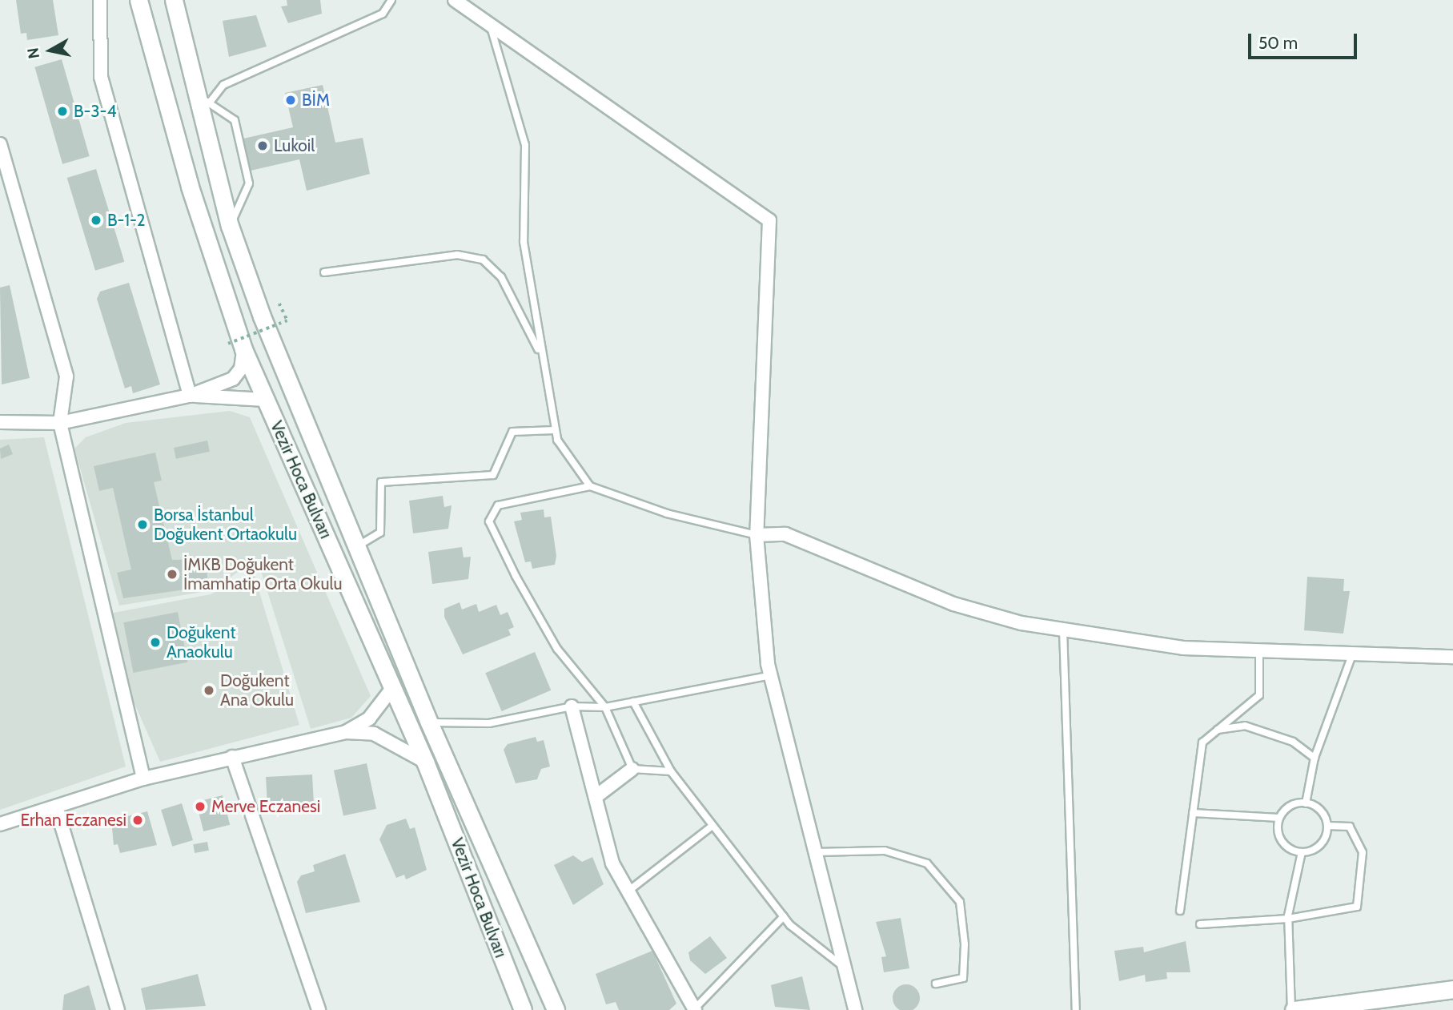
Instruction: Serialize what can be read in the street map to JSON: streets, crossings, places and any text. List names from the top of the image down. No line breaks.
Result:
{"streets":{"main road":["Vezir Hoca Bulvarı"]},"places":["BİM","B-3-4","Lukoil","B-1-2","Borsa İstanbul Doğukent Ortaokulu","İMKB Doğukent İmamhatip Orta Okulu","Doğukent Anaokulu","Doğukent Ana Okulu","Merve Eczanesi","Erhan Eczanesi"],"scale_bar":"50 m","north":"left"}
